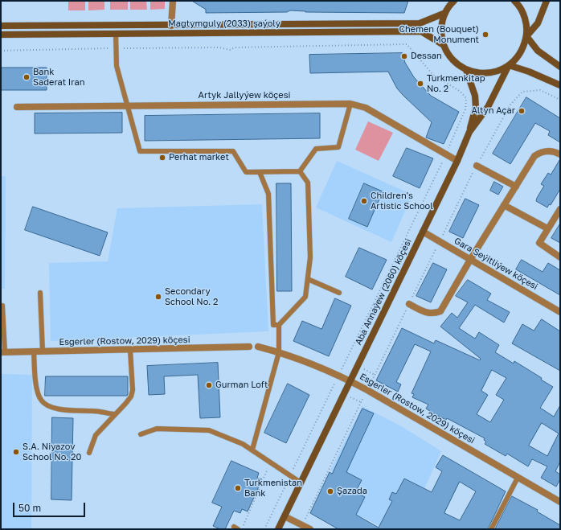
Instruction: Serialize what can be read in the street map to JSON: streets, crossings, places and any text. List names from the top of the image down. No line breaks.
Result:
{"streets":{"main road":["Magtymguly (2033) şaýoly","Aba Annaýew (2060) köçesi"],"street":["Artyk Jallyýew köçesi","Gara Seýitliýew köçesi","Esgerler (Rostow, 2029) köçesi"]},"crossings":[["Artyk Jallyýew köçesi","Aba Annaýew (2060) köçesi"],["Gara Seýitliýew köçesi","Aba Annaýew (2060) köçesi"],["Aba Annaýew (2060) köçesi","Esgerler (Rostow, 2029) köçesi"]],"places":["Chemen (Bouquet) Monument","Dessan","Bank Saderat Iran","Turkmenkitap No. 2","Altyn Açar","Perhat market","Children's Artistic School","Secondary School No. 2","Gurman Loft","S.A. Niyazov School No. 20","Turkmenistan Bank","Şazada"],"scale_bar":"50 m"}
